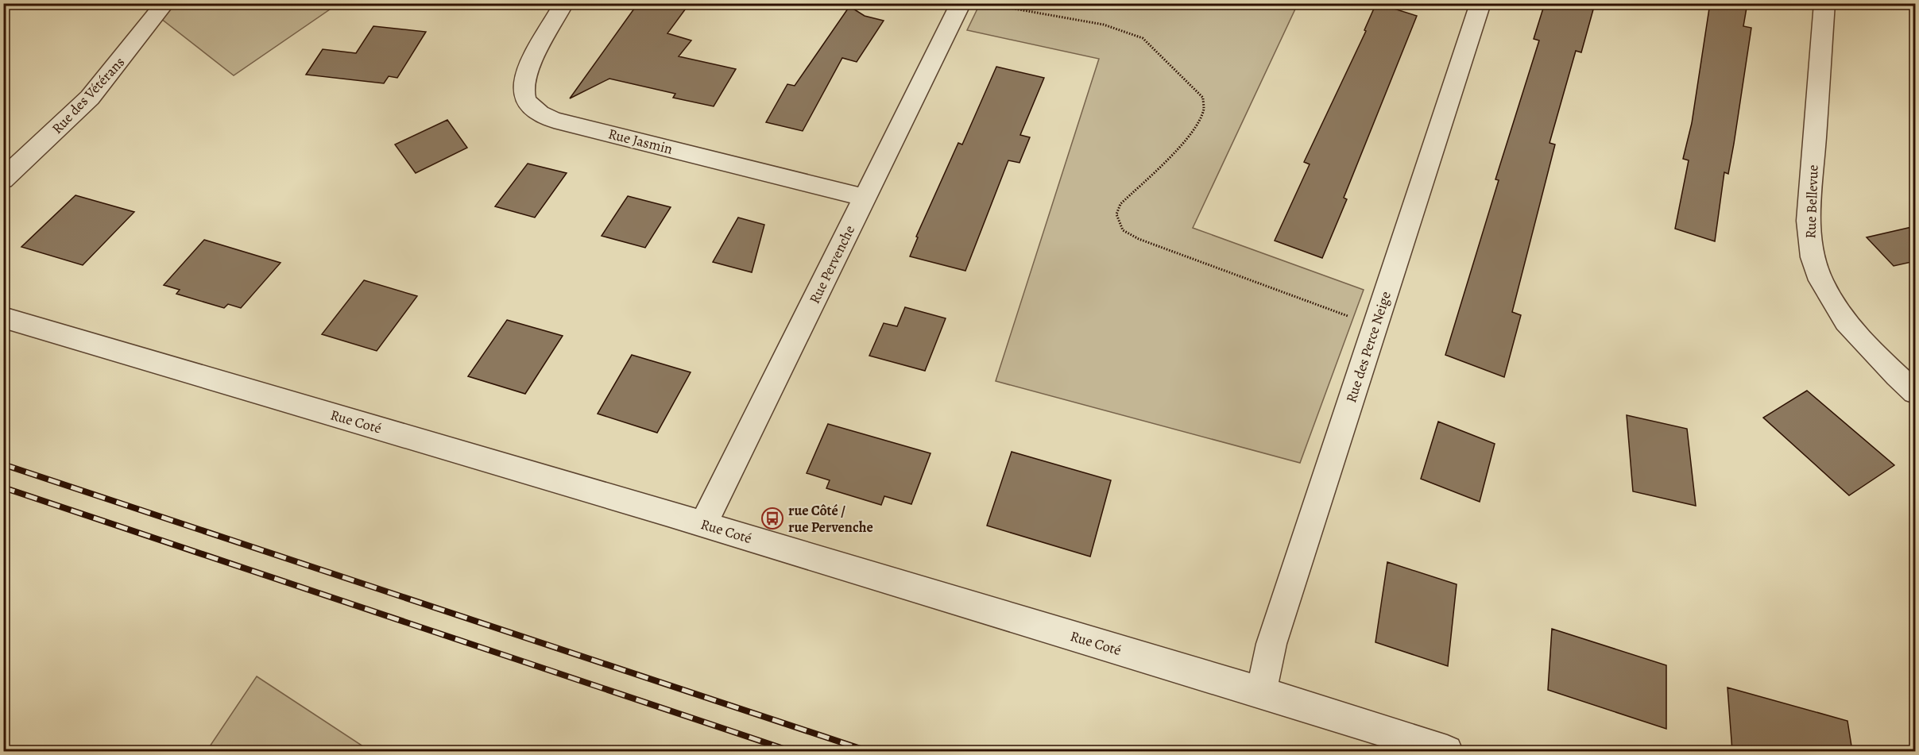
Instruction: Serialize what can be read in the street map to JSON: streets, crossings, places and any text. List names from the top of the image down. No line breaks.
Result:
{"streets":{"street":["Rue des Vétérans","Rue Jasmin","Rue Bellevue","Rue Pervenche","Rue des Perce Neige","Rue Coté"]},"crossings":[["Rue Jasmin","Rue Pervenche"],["Rue Pervenche","Rue Coté"],["Rue des Perce Neige","Rue Coté"]],"places":{"bus stop":["rue Côté / rue Pervenche"]}}
